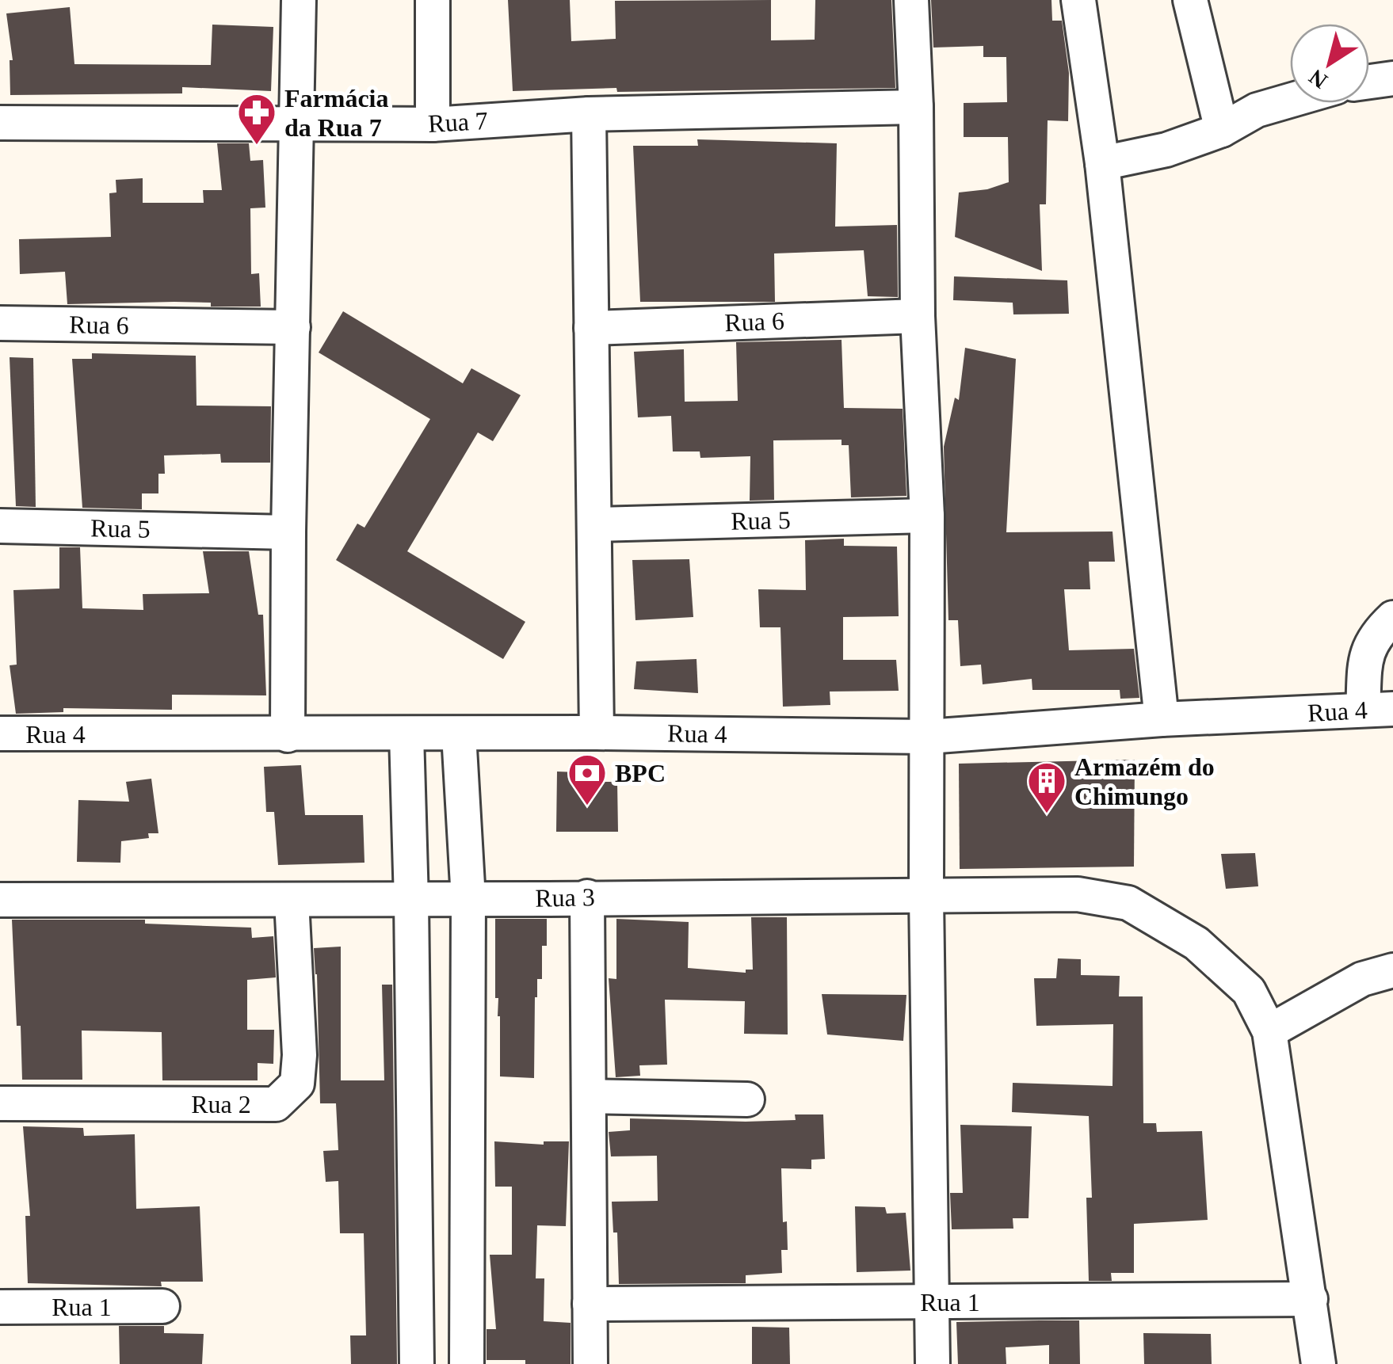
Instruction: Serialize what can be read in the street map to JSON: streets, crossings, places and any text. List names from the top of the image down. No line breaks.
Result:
{"streets":{"street":["Rua 7","Rua 6","Rua 5","Rua 4","Rua 3","Rua 2","Rua 1"]},"crossings":[["Rua 3","Rua 2"]],"places":{"pharmacy":["Farmácia da Rua 7"],"bank":["BPC"],"building":["Armazém do Chimungo"]},"north":"bottom left"}
